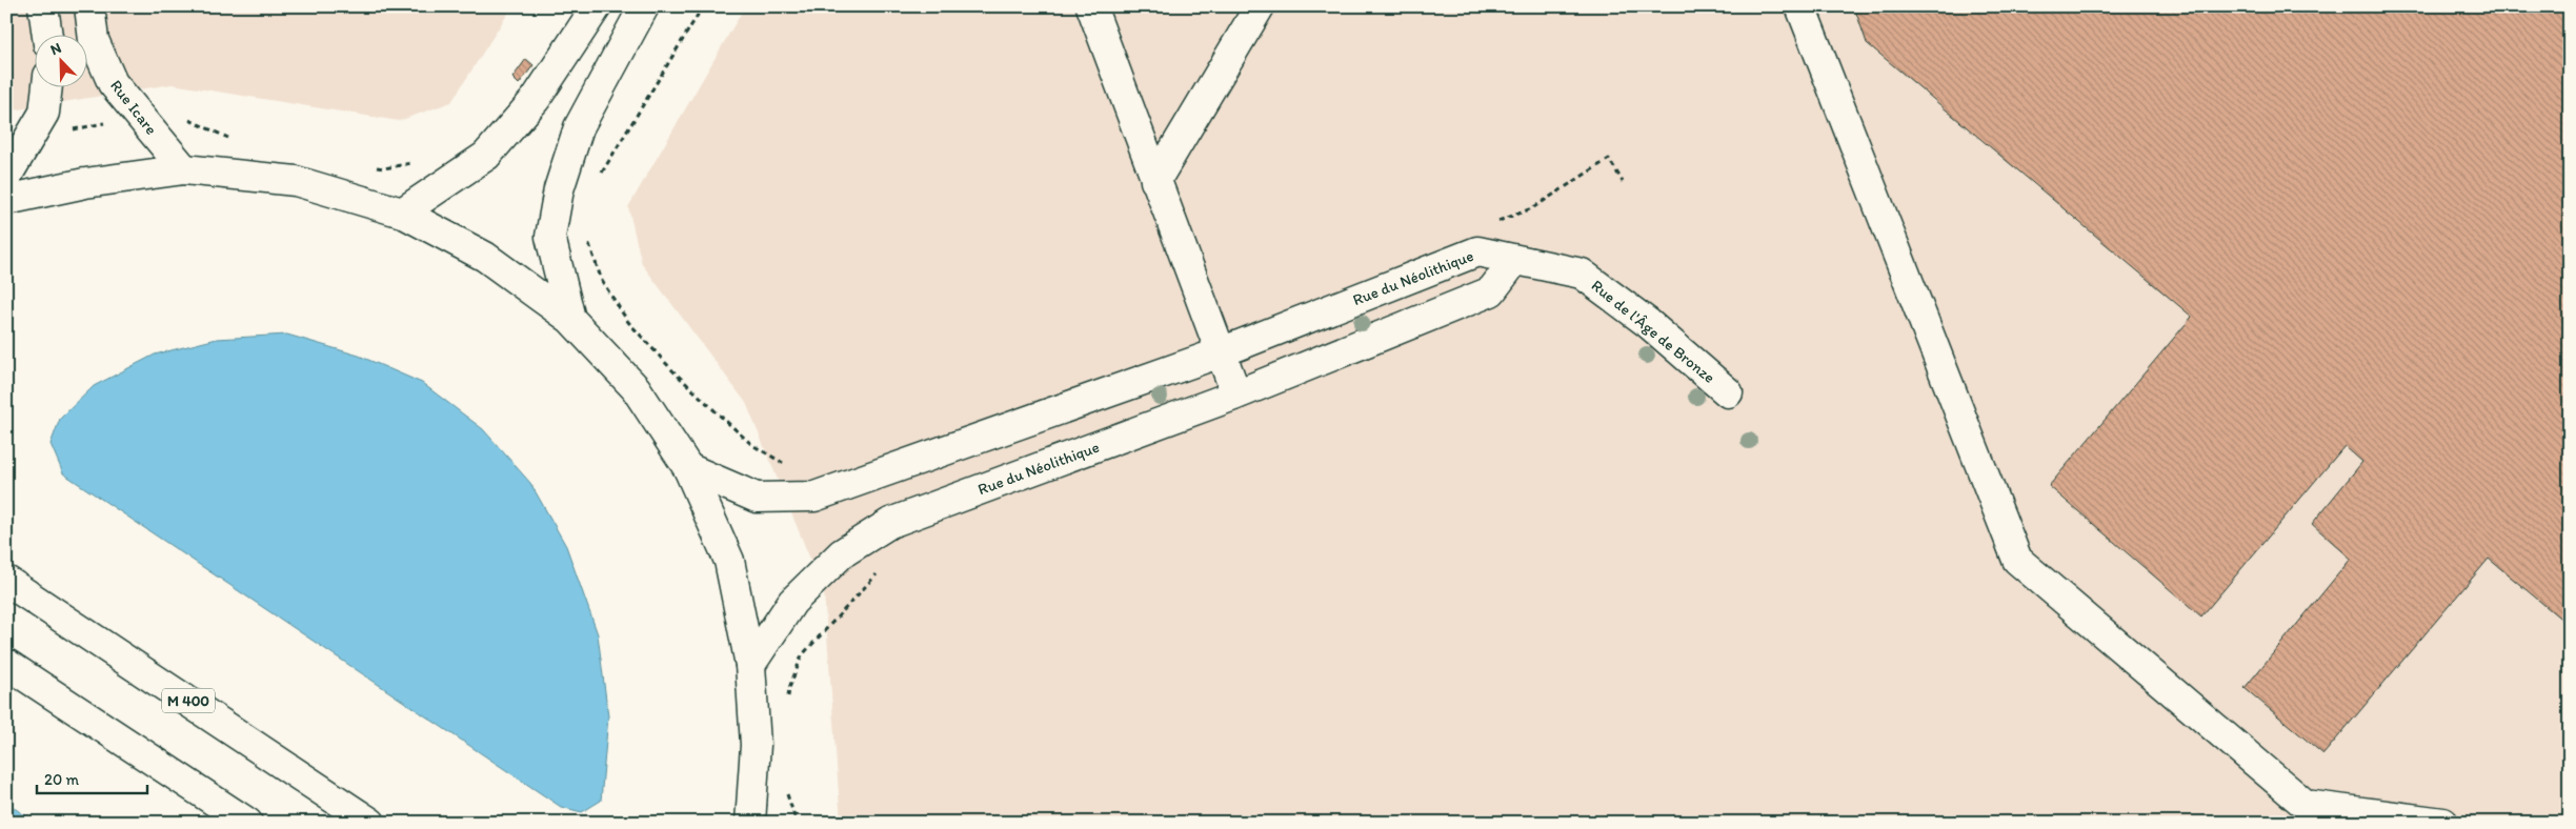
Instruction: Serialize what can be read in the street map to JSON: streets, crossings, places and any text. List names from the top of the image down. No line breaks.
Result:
{"streets":{"main road":["Rue Icare","Rue du Néolithique","Rue de l'Âge de Bronze","M 400"]},"crossings":[["Rue du Néolithique","Rue de l'Âge de Bronze"]],"scale_bar":"20 m","north":"top left"}
